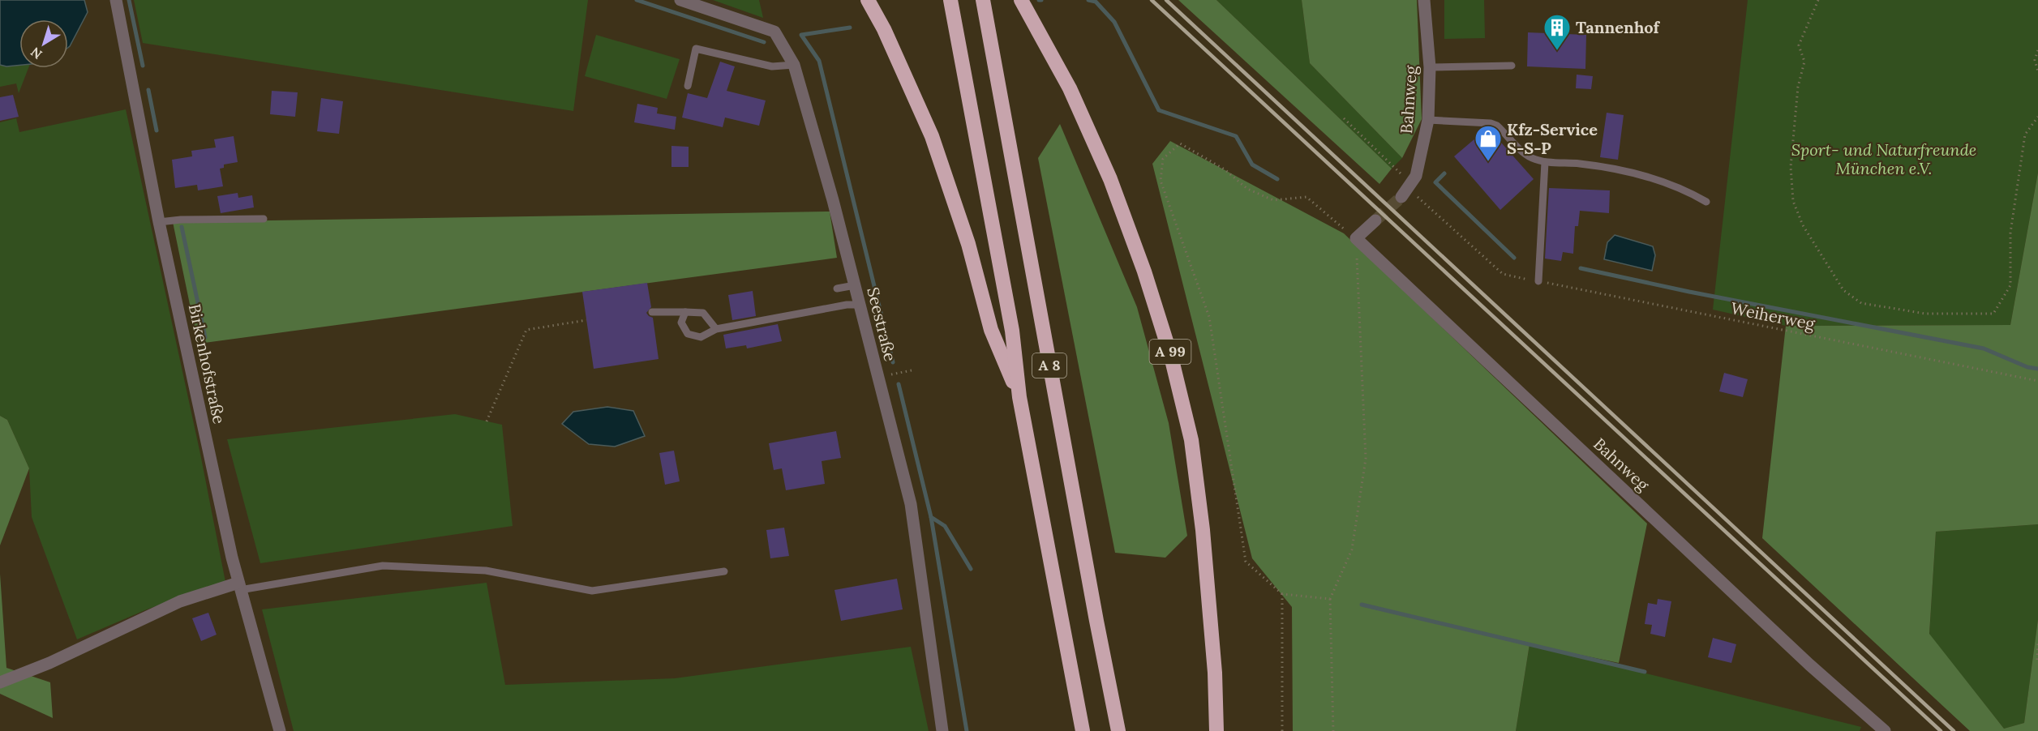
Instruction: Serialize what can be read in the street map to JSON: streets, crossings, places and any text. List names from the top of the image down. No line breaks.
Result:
{"streets":{"highway":["A 99","A 8"],"street":["Bahnweg","Seestraße","Birkenhofstraße"],"path":["Weiherweg"]},"crossings":[["Bahnweg","Weiherweg"]],"parks":["Sport- und Naturfreunde München e.V."],"places":{"building":["Tannenhof"],"shop":["Kfz-Service S-S-P"]},"north":"bottom left"}
